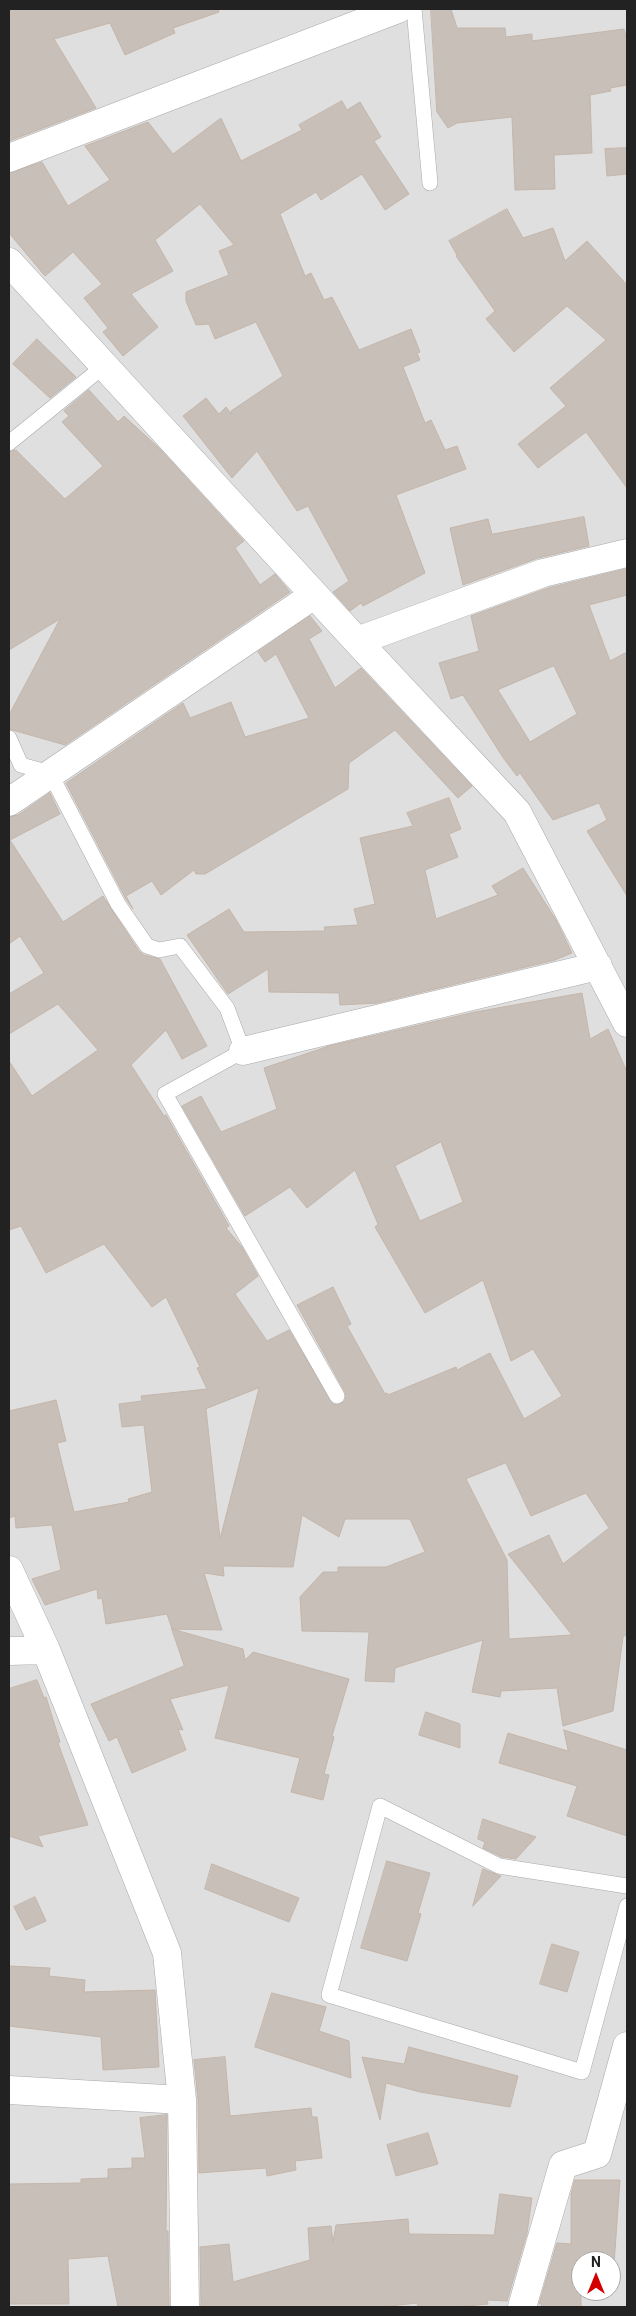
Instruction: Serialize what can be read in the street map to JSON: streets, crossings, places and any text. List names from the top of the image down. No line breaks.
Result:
{"north":"top"}
